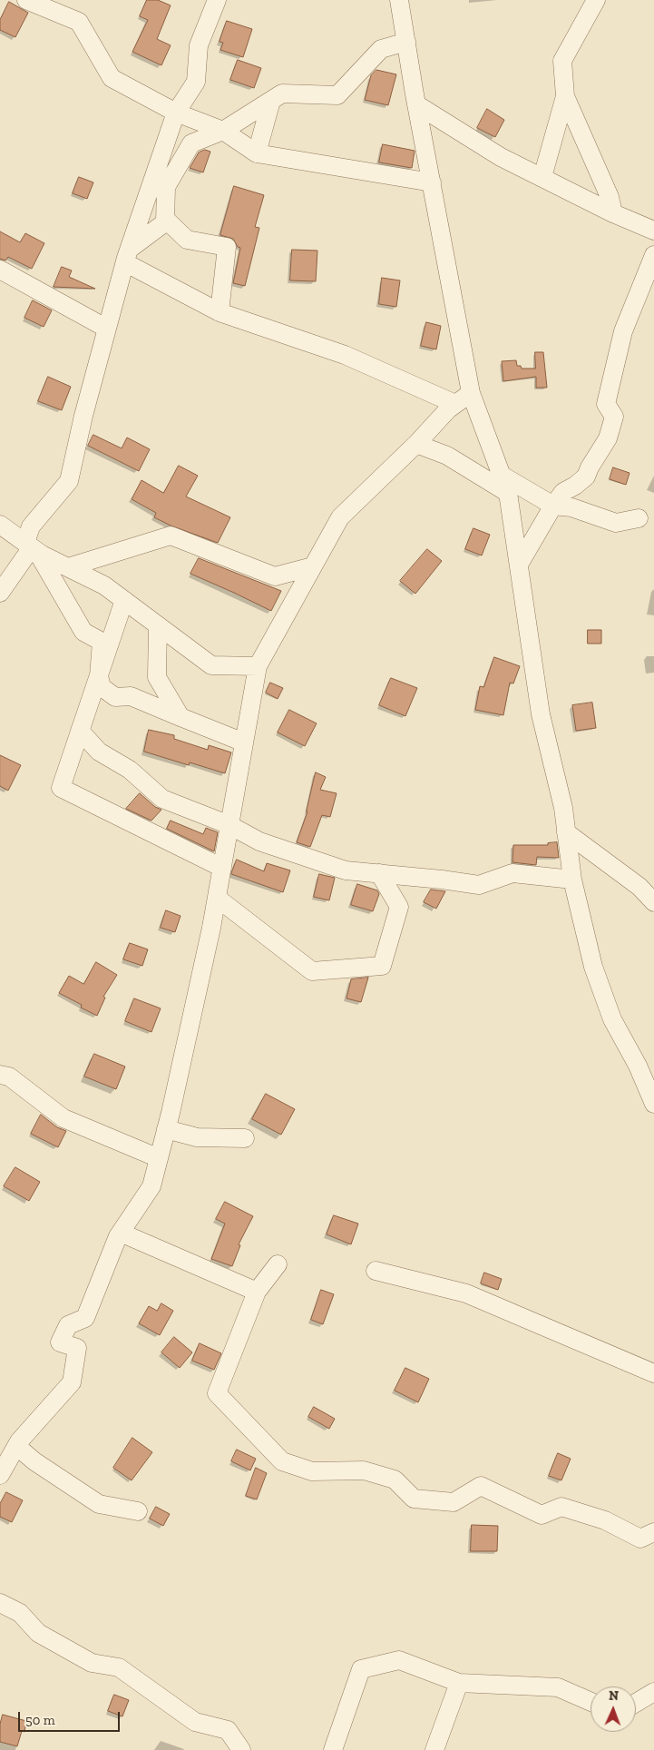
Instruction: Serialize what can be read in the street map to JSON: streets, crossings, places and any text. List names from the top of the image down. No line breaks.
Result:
{"scale_bar":"50 m","north":"top"}
